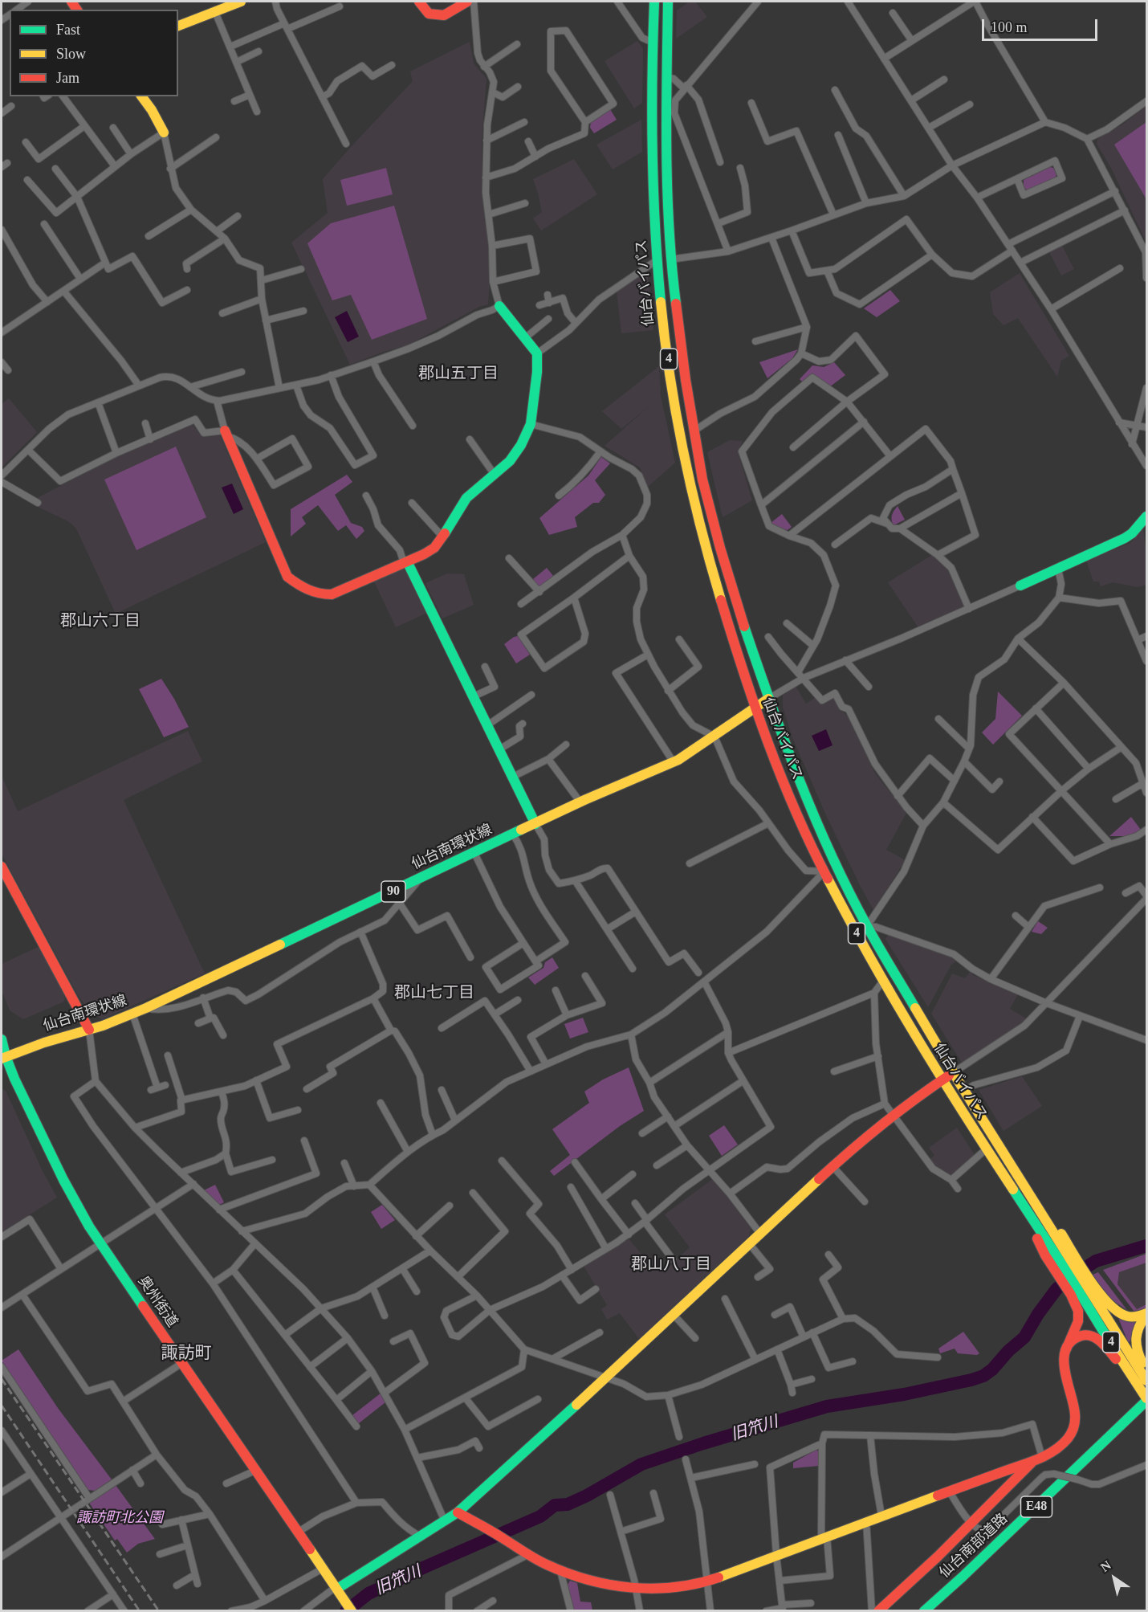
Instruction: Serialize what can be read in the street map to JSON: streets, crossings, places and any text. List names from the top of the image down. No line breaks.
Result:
{"streets":{"main road":["仙台バイパス","4","仙台南環状線","90","奥州街道","E48","仙台南部道路"]},"crossings":[["仙台バイパス","仙台南環状線"],["仙台バイパス","仙台南部道路"],["仙台南環状線","奥州街道"]],"districts":["郡山五丁目","郡山六丁目","郡山七丁目","郡山八丁目","諏訪町"],"water":["旧笊川"],"parks":["諏訪町北公園"],"legend":["Fast","Slow","Jam"],"scale_bar":"100 m","north":"top left"}
